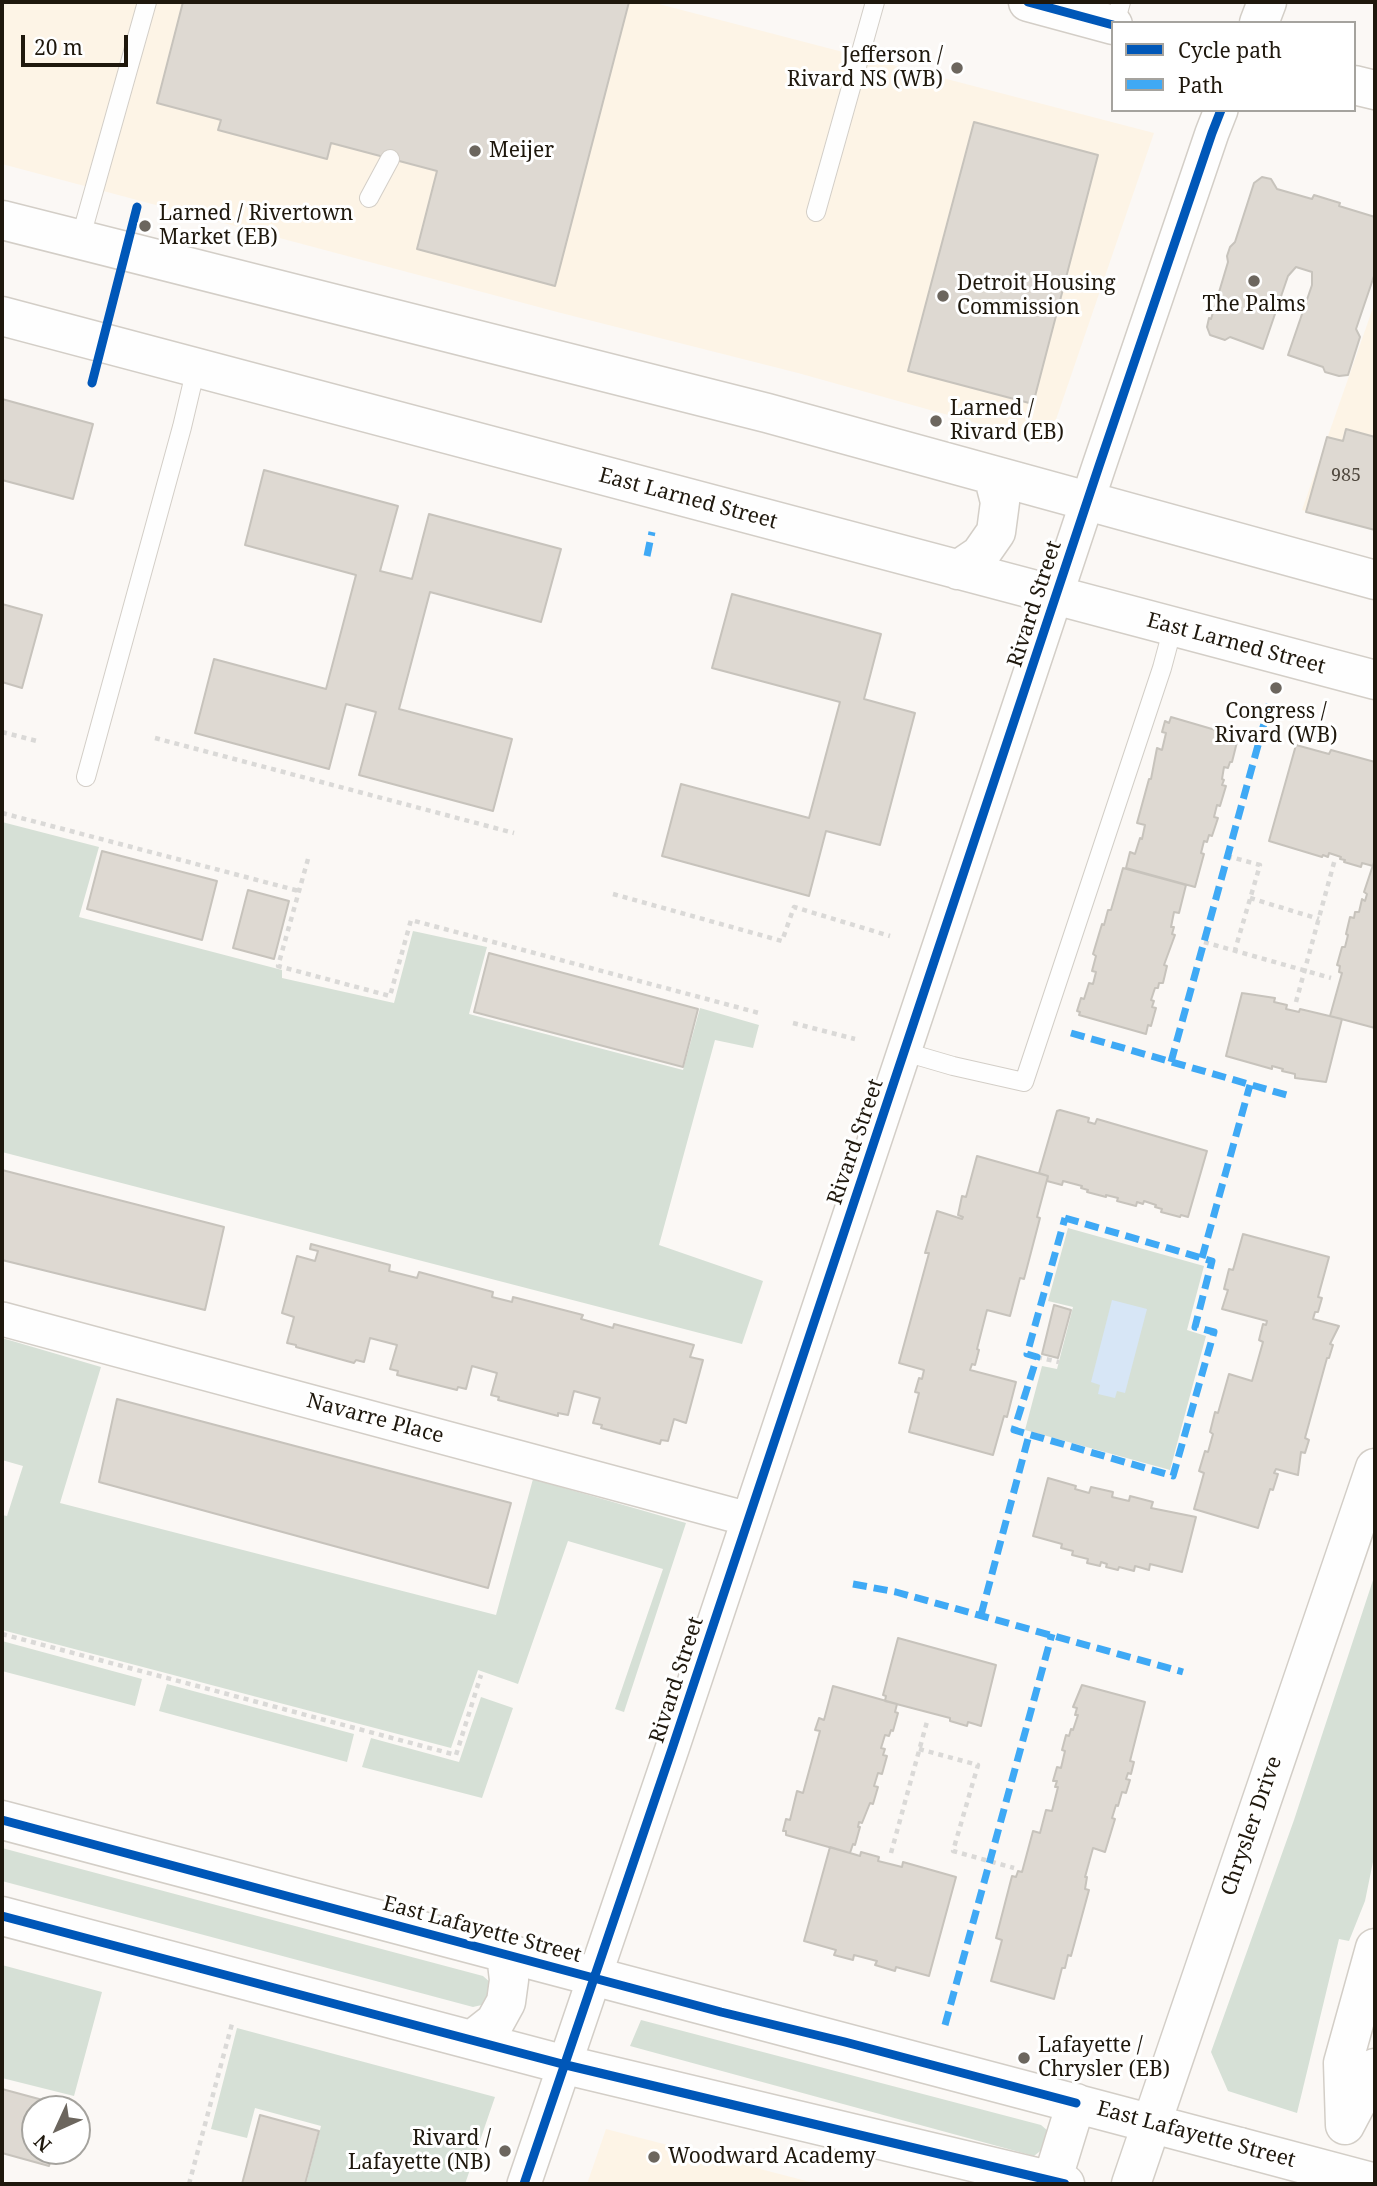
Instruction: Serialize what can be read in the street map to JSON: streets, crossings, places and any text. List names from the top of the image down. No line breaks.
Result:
{"streets":{"main road":["East Larned Street","Chrysler Drive","East Lafayette Street"],"street":["Rivard Street","Navarre Place"]},"crossings":[["East Larned Street","Rivard Street"],["Rivard Street","Navarre Place"],["Rivard Street","East Lafayette Street"],["Chrysler Drive","East Lafayette Street"]],"places":["Jefferson / Rivard NS (WB)","Meijer","Larned / Rivertown Market (EB)","The Palms","Detroit Housing Commission","Larned / Rivard (EB)","Congress / Rivard (WB)","Lafayette / Chrysler (EB)","Rivard / Lafayette (NB)","Woodward Academy"],"house_numbers":["985"],"legend":["Cycle path","Path"],"scale_bar":"20 m","north":"bottom left"}
